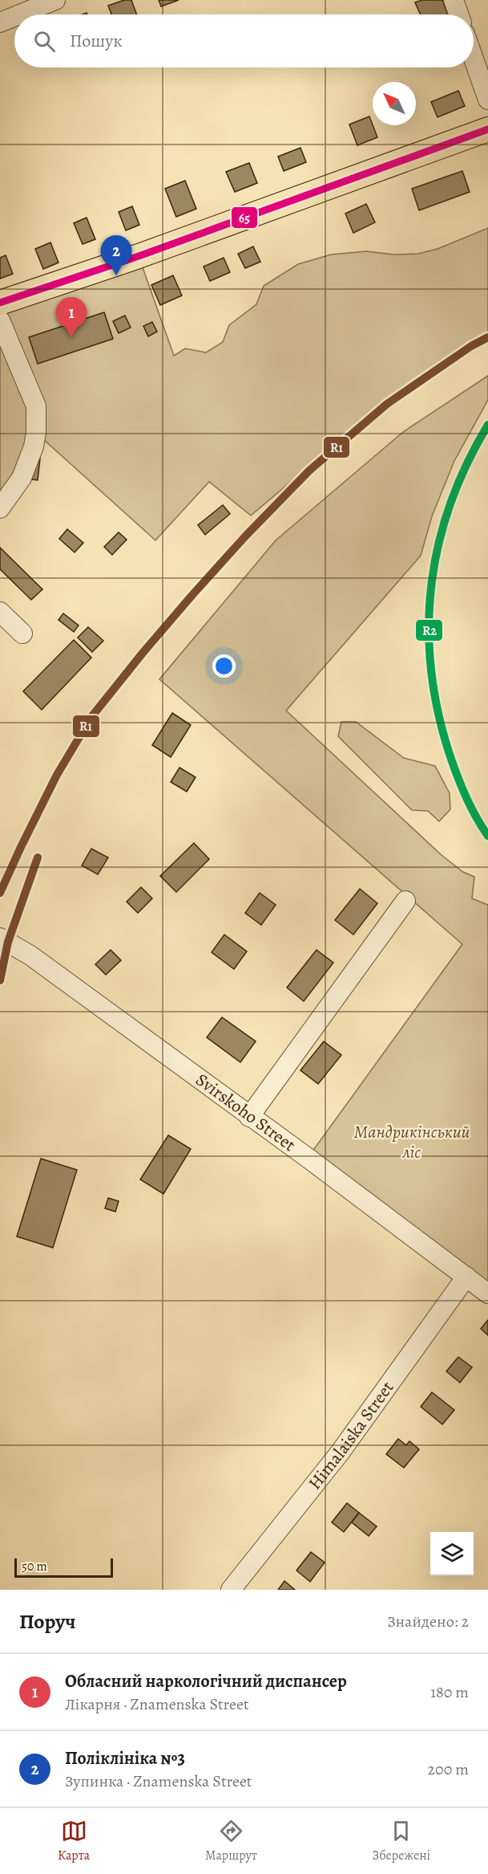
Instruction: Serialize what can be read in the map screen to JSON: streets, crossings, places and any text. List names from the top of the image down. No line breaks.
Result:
{"streets":{"street":["Svirskoho Street","Himalaiska Street"]},"crossings":[["Svirskoho Street","Himalaiska Street"]],"parks":["Мандрикінський ліс"],"lines":["transit line 65","transit line R1","transit line R2"],"scale_bar":"50 m","north":"top left","page":{"search":"Пошук","pins":["2","1"],"scale":"50 m","heading":["Поруч","Знайдено: 2"],"list":[{"mark":"1","name":"Обласний наркологічний диспансер","note":"Лікарня · Znamenska Street","value":"180 m"},{"mark":"2","name":"Поліклініка №3","note":"Зупинка · Znamenska Street","value":"200 m"}],"nav":["Карта","Маршрут","Збережені"]}}
